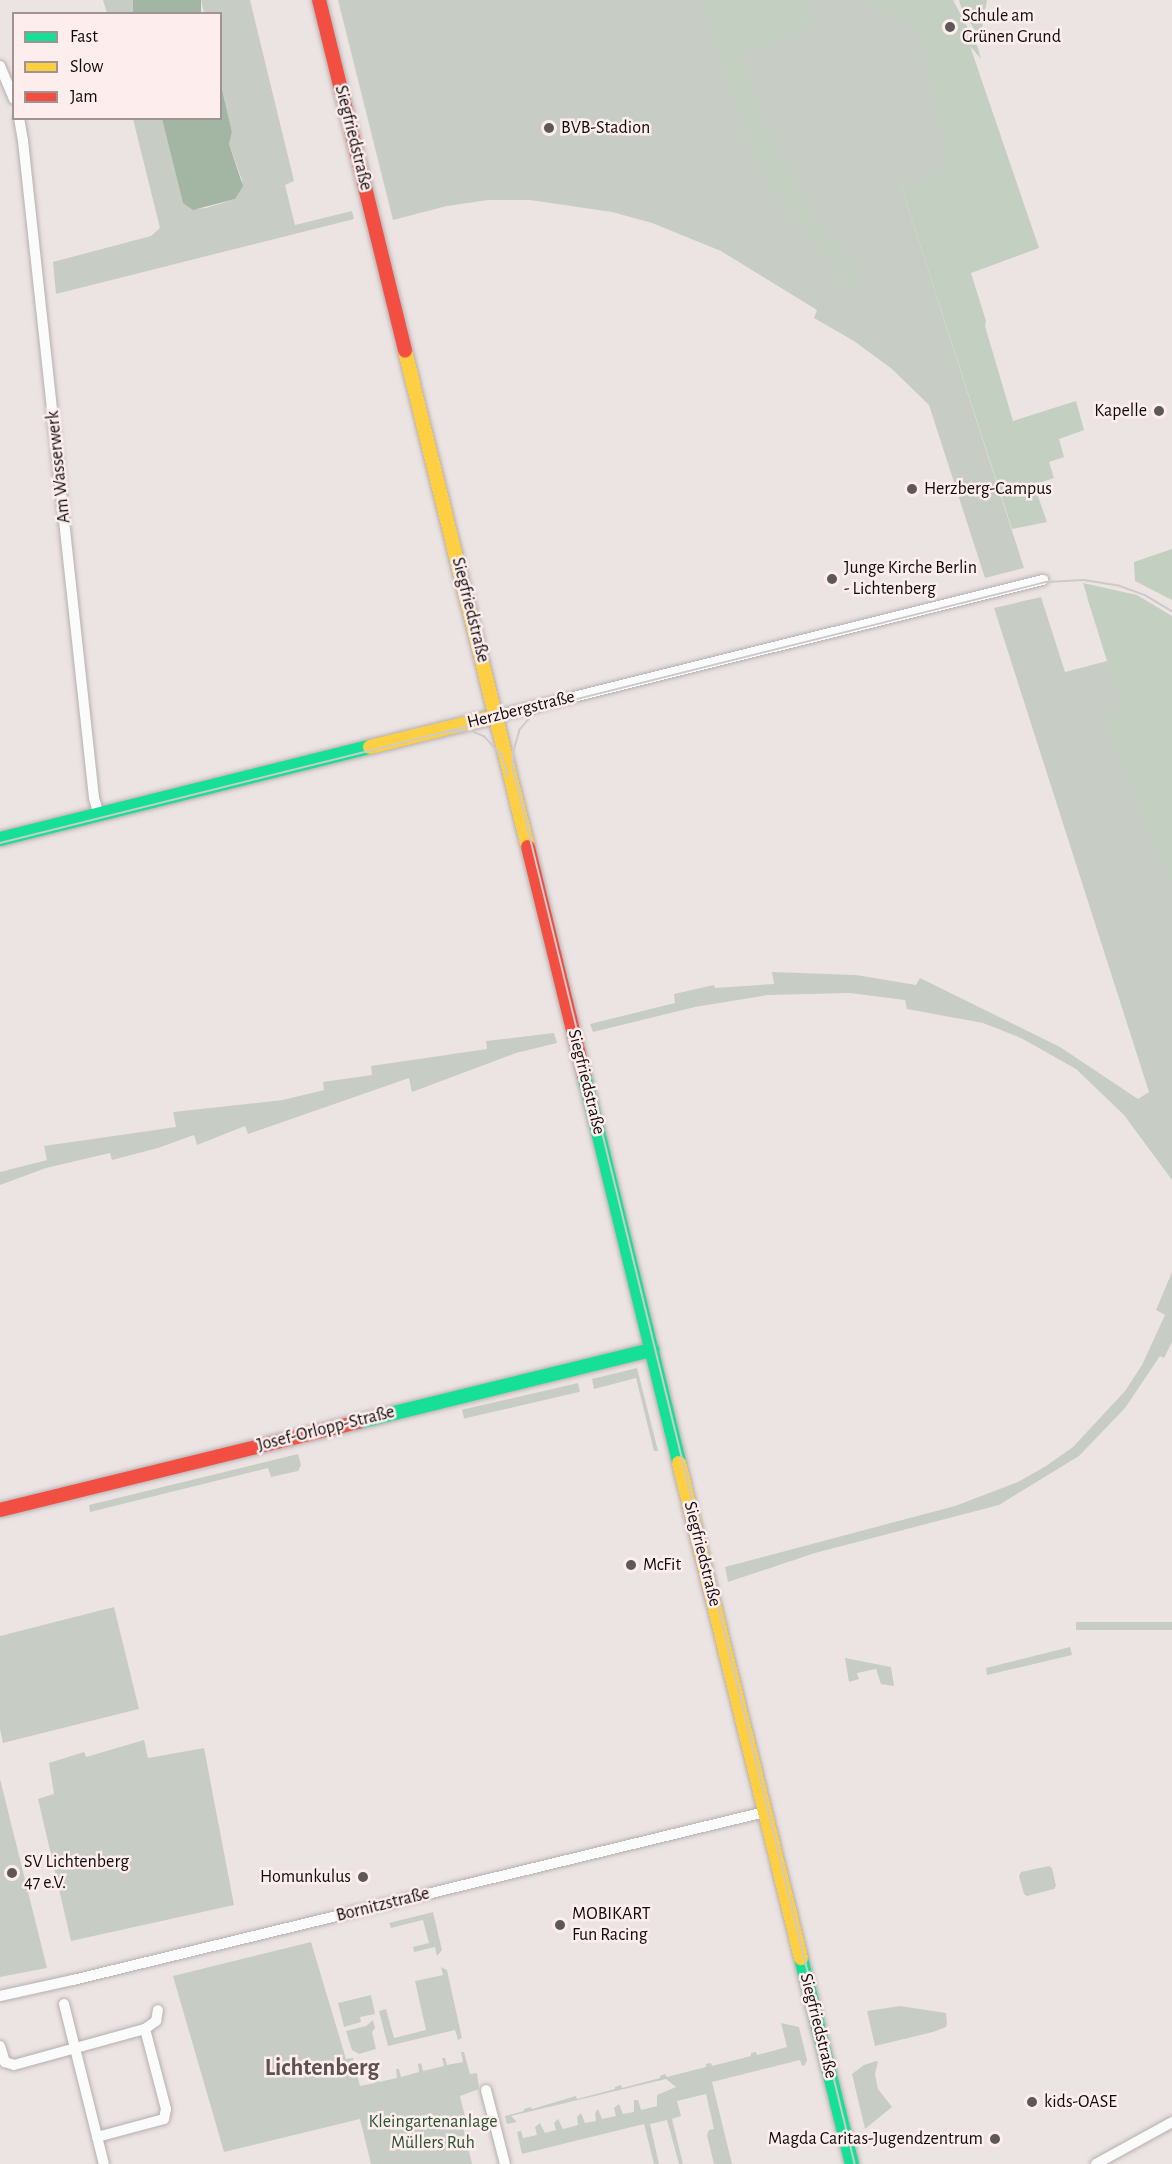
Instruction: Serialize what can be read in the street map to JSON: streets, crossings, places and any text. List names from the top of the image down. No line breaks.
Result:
{"streets":{"street":["Siegfriedstraße","Am Wasserwerk","Herzbergstraße","Josef-Orlopp-Straße","Bornitzstraße"]},"crossings":[["Siegfriedstraße","Herzbergstraße"],["Siegfriedstraße","Josef-Orlopp-Straße"],["Siegfriedstraße","Bornitzstraße"],["Am Wasserwerk","Herzbergstraße"]],"districts":["Lichtenberg"],"parks":["Kleingartenanlage Müllers Ruh"],"places":["Schule am Grünen Grund","BVB-Stadion","Kapelle","Herzberg-Campus","Junge Kirche Berlin - Lichtenberg","McFit","SV Lichtenberg 47 e.V.","Homunkulus","MOBIKART Fun Racing","kids-OASE","Magda Caritas-Jugendzentrum"],"legend":["Fast","Slow","Jam"]}
